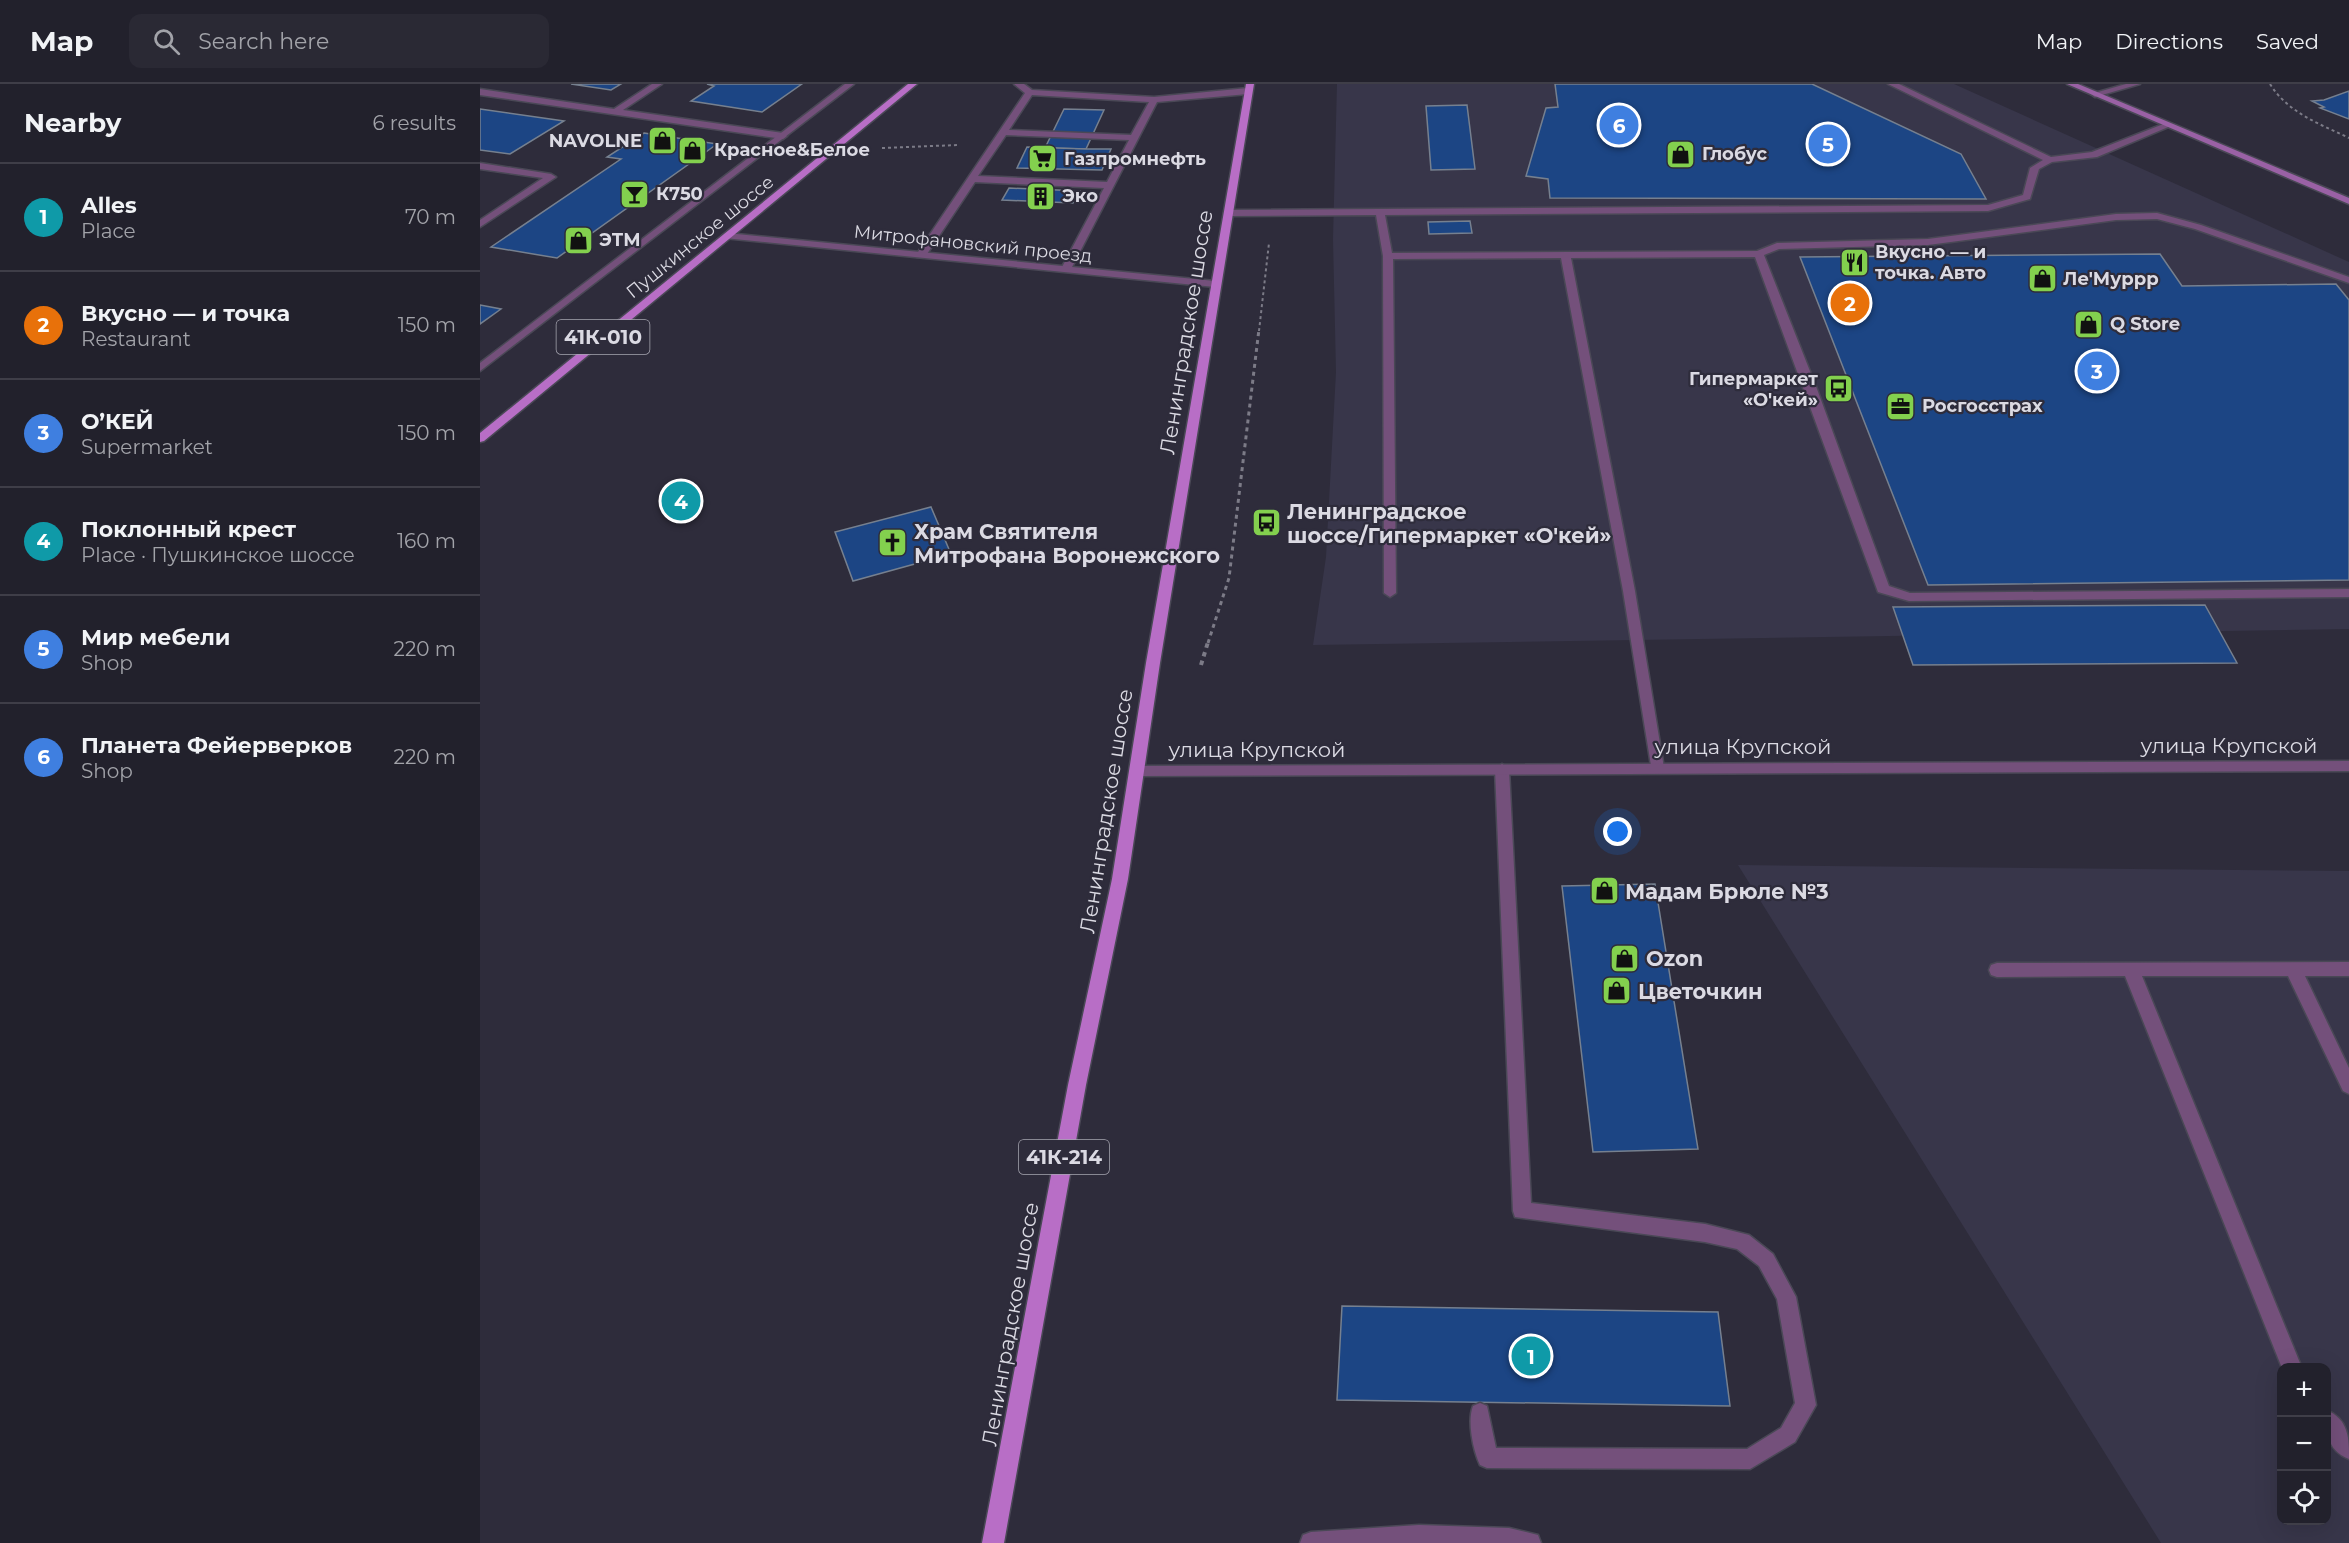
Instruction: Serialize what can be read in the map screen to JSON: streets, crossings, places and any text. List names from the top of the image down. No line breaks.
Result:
{"streets":{"main road":["Пушкинское шоссе","Ленинградское шоссе","41К-010","41К-214"],"street":["Митрофановский проезд","улица Крупской"]},"crossings":[["Пушкинское шоссе","Митрофановский проезд"],["Митрофановский проезд","Ленинградское шоссе"],["Ленинградское шоссе","улица Крупской"]],"places":{"shop":["NAVOLNE","Красное&Белое","Глобус","ЭТМ","Ле'Муррр","Q Store","Мадам Брюле №3","Ozon","Цветочкин"],"supermarket":["Газпромнефть"],"bar":["К750"],"building":["Эко"],"restaurant":["Вкусно — и точка. Авто"],"bus stop":["Гипермаркет «О'кей»","Ленинградское шоссе/Гипермаркет «О'кей»"],"office":["Росгосстрах"],"church":["Храм Святителя Митрофана Воронежского"]},"page":{"header":"Map","search":"Search here","nav":["Map","Directions","Saved"],"heading":["Nearby","6 results"],"pins":["6","5","2","3","4","1"],"list":[{"mark":"1","name":"Alles","note":"Place","value":"70 m"},{"mark":"2","name":"Вкусно — и точка","note":"Restaurant","value":"150 m"},{"mark":"3","name":"О’КЕЙ","note":"Supermarket","value":"150 m"},{"mark":"4","name":"Поклонный крест","note":"Place · Пушкинское шоссе","value":"160 m"},{"mark":"5","name":"Мир мебели","note":"Shop","value":"220 m"},{"mark":"6","name":"Планета Фейерверков","note":"Shop","value":"220 m"}],"map_buttons":["+","−"]}}
